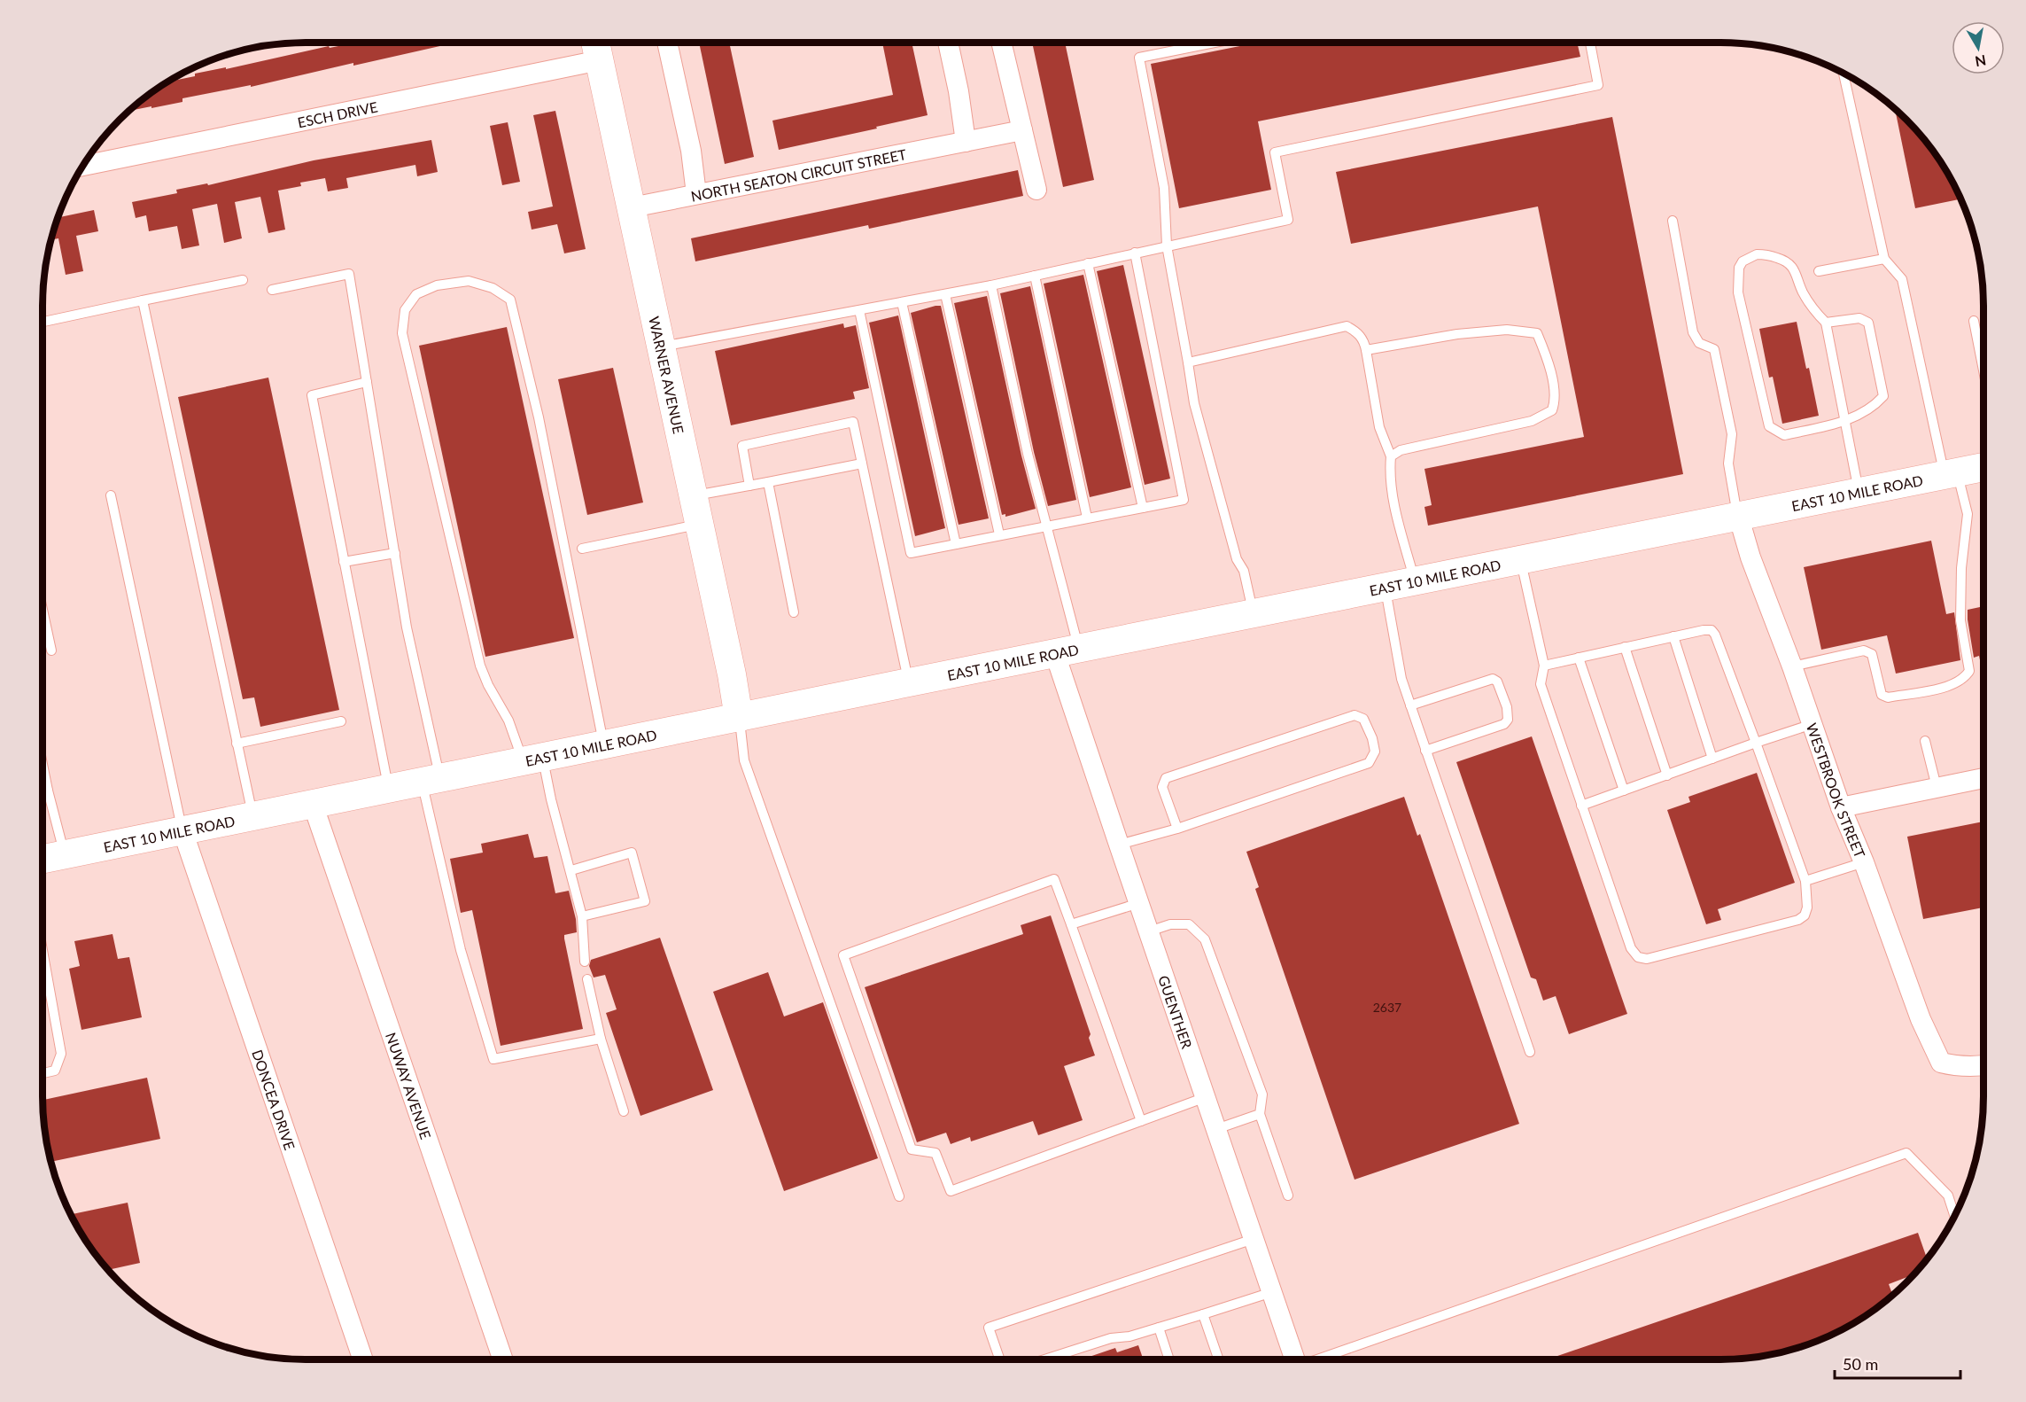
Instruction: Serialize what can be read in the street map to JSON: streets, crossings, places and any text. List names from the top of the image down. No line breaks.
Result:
{"streets":{"main road":["WARNER AVENUE","EAST 10 MILE ROAD"],"street":["ESCH DRIVE","NORTH SEATON CIRCUIT STREET","WESTBROOK STREET","GUENTHER","NUWAY AVENUE","DONCEA DRIVE"]},"crossings":[["ESCH DRIVE","WARNER AVENUE"],["NORTH SEATON CIRCUIT STREET","WARNER AVENUE"],["WARNER AVENUE","EAST 10 MILE ROAD"],["EAST 10 MILE ROAD","WESTBROOK STREET"],["EAST 10 MILE ROAD","GUENTHER"],["EAST 10 MILE ROAD","NUWAY AVENUE"],["EAST 10 MILE ROAD","DONCEA DRIVE"]],"house_numbers":["2637"],"scale_bar":"50 m","north":"bottom"}
